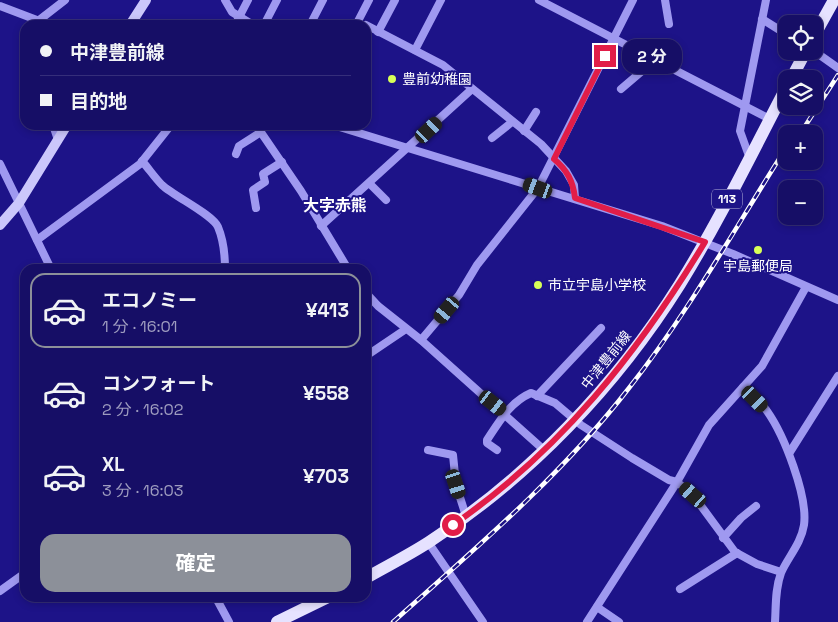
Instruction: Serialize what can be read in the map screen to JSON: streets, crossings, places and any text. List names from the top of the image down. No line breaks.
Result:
{"streets":{"main road":["113","中津豊前線"]},"districts":["大字赤熊"],"places":["豊前幼稚園","宇島郵便局","市立宇島小学校"],"page":{"map_buttons":["+","−"],"banner":["中津豊前線","目的地"],"bubble":"2 分","list":[{"name":"エコノミー","note":"1 分 · 16:01","value":"¥413"},{"name":"コンフォート","note":"2 分 · 16:02","value":"¥558"},{"name":"XL","note":"3 分 · 16:03","value":"¥703"}],"buttons":"確定"}}
